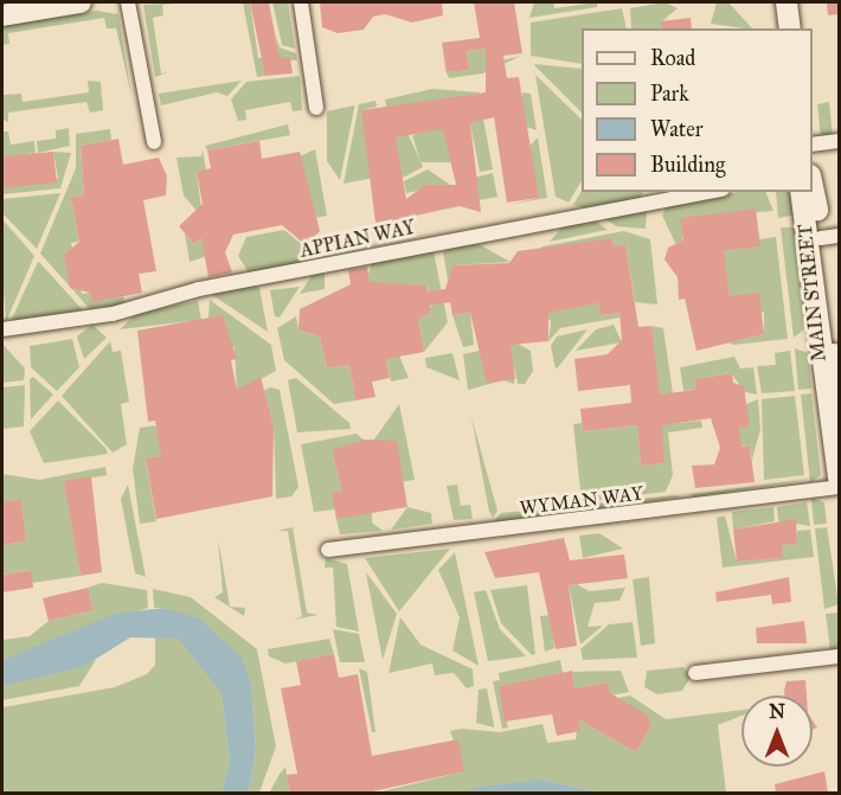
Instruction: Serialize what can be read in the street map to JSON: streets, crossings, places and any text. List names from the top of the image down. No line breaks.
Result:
{"streets":{"main road":["MAIN STREET"],"street":["APPIAN WAY","WYMAN WAY"]},"legend":["Road","Park","Water","Building"],"north":"top"}
